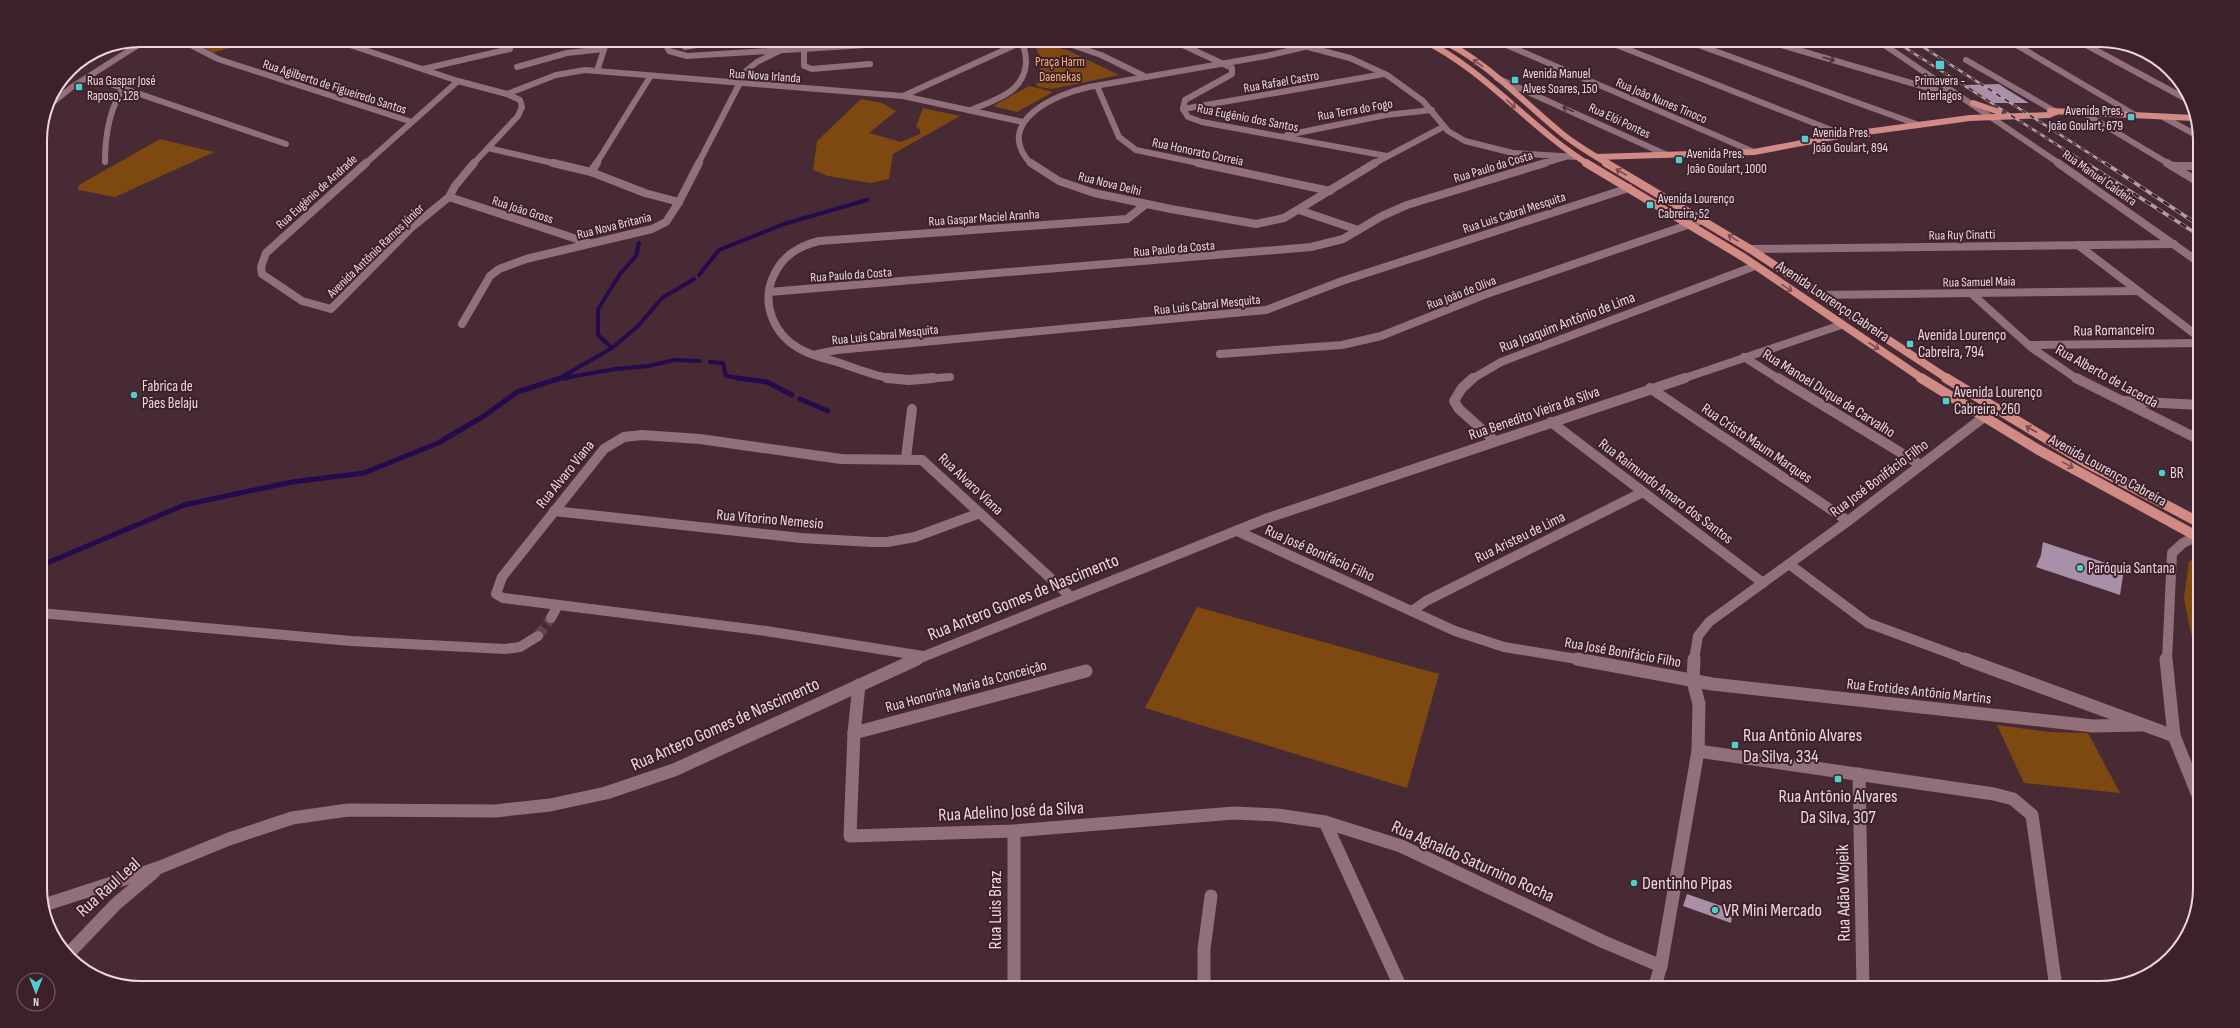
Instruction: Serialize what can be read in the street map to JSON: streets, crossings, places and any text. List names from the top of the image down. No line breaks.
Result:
{"streets":{"main road":["Avenida Lourenço Cabreira"],"street":["Rua Nova Irlanda","Rua Rafael Castro","Rua Agilberto de Figueiredo Santos","Rua João Nunes Tinoco","Rua Terra do Fogo","Rua Eugênio dos Santos","Rua Elói Pontes","Rua Honorato Correia","Rua Paulo da Costa","Rua Manuel Caldeira","Rua Nova Delhi","Rua Eugênio de Andrade","Rua João Gross","Rua Luis Cabral Mesquita","Rua Gaspar Maciel Aranha","Rua Nova Britania","Rua Ruy Cinatti","Avenida Antônio Ramos Júnior","Rua Samuel Maia","Rua João de Oliva","Rua Joaquim Antônio de Lima","Rua Romanceiro","Rua Alberto de Lacerda","Rua Manoel Duque de Carvalho","Rua Benedito Vieira da Silva","Rua Cristo Maum Marques","Rua Alvaro Viana","Rua José Bonifácio Filho","Rua Raimundo Amaro dos Santos","Rua Vitorino Nemesio","Rua Aristeu de Lima","Rua Antero Gomes de Nascimento","Rua Honorina Maria da Conceição","Rua Erotides Antônio Martins","Rua Adelino José da Silva","Rua Agnaldo Saturnino Rocha","Rua Raul Leal","Rua Adão Wojeik","Rua Luis Braz"]},"crossings":[["Rua Nova Irlanda","Rua Nova Delhi"],["Rua Nova Irlanda","Rua Nova Britania"],["Rua Nova Irlanda","Avenida Antônio Ramos Júnior"],["Rua Rafael Castro","Rua Eugênio dos Santos"],["Rua Agilberto de Figueiredo Santos","Rua Eugênio de Andrade"],["Rua Terra do Fogo","Rua Eugênio dos Santos"],["Rua Eugênio dos Santos","Rua Nova Delhi"],["Rua Elói Pontes","Avenida Lourenço Cabreira"],["Rua Honorato Correia","Rua Nova Delhi"],["Rua Paulo da Costa","Rua Gaspar Maciel Aranha"],["Rua Manuel Caldeira","Rua Ruy Cinatti"],["Rua Nova Delhi","Rua Gaspar Maciel Aranha"],["Rua Eugênio de Andrade","Avenida Antônio Ramos Júnior"],["Rua João Gross","Rua Nova Britania"],["Rua João Gross","Avenida Antônio Ramos Júnior"],["Rua Luis Cabral Mesquita","Avenida Lourenço Cabreira"],["Rua Ruy Cinatti","Avenida Lourenço Cabreira"],["Rua Ruy Cinatti","Rua Romanceiro"],["Rua Samuel Maia","Avenida Lourenço Cabreira"],["Rua Samuel Maia","Rua Romanceiro"],["Rua Samuel Maia","Rua Alberto de Lacerda"],["Rua João de Oliva","Avenida Lourenço Cabreira"],["Avenida Lourenço Cabreira","Rua Joaquim Antônio de Lima"],["Avenida Lourenço Cabreira","Rua Benedito Vieira da Silva"],["Avenida Lourenço Cabreira","Rua José Bonifácio Filho"],["Rua Joaquim Antônio de Lima","Rua Benedito Vieira da Silva"],["Rua Romanceiro","Rua Alberto de Lacerda"],["Rua Manoel Duque de Carvalho","Rua Benedito Vieira da Silva"],["Rua Manoel Duque de Carvalho","Rua José Bonifácio Filho"],["Rua Benedito Vieira da Silva","Rua Cristo Maum Marques"],["Rua Benedito Vieira da Silva","Rua José Bonifácio Filho"],["Rua Benedito Vieira da Silva","Rua Raimundo Amaro dos Santos"],["Rua Benedito Vieira da Silva","Rua Antero Gomes de Nascimento"],["Rua Cristo Maum Marques","Rua José Bonifácio Filho"],["Rua Alvaro Viana","Rua Vitorino Nemesio"],["Rua Alvaro Viana","Rua Antero Gomes de Nascimento"],["Rua José Bonifácio Filho","Rua Raimundo Amaro dos Santos"],["Rua José Bonifácio Filho","Rua Aristeu de Lima"],["Rua José Bonifácio Filho","Rua Antero Gomes de Nascimento"],["Rua José Bonifácio Filho","Rua Erotides Antônio Martins"],["Rua Raimundo Amaro dos Santos","Rua Aristeu de Lima"],["Rua Antero Gomes de Nascimento","Rua Adelino José da Silva"],["Rua Antero Gomes de Nascimento","Rua Raul Leal"],["Rua Honorina Maria da Conceição","Rua Adelino José da Silva"],["Rua Adelino José da Silva","Rua Agnaldo Saturnino Rocha"],["Rua Adelino José da Silva","Rua Luis Braz"]],"parks":["Praça Harm Daenekas"],"places":{"transit":["Primavera - Interlagos","Avenida Manuel Alves Soares, 150","Rua Gaspar José Raposo, 128","Avenida Pres. João Goulart, 679","Avenida Pres. João Goulart, 894","Avenida Pres. João Goulart, 1000","Avenida Lourenço Cabreira, 52","Avenida Lourenço Cabreira, 794","Avenida Lourenço Cabreira, 260","Rua Antônio Alvares Da Silva, 334","Rua Antônio Alvares Da Silva, 307"],"other":["Fabrica de Pães Belaju","BR","Paróquia Santana","Dentinho Pipas","VR Mini Mercado"]},"north":"bottom"}
